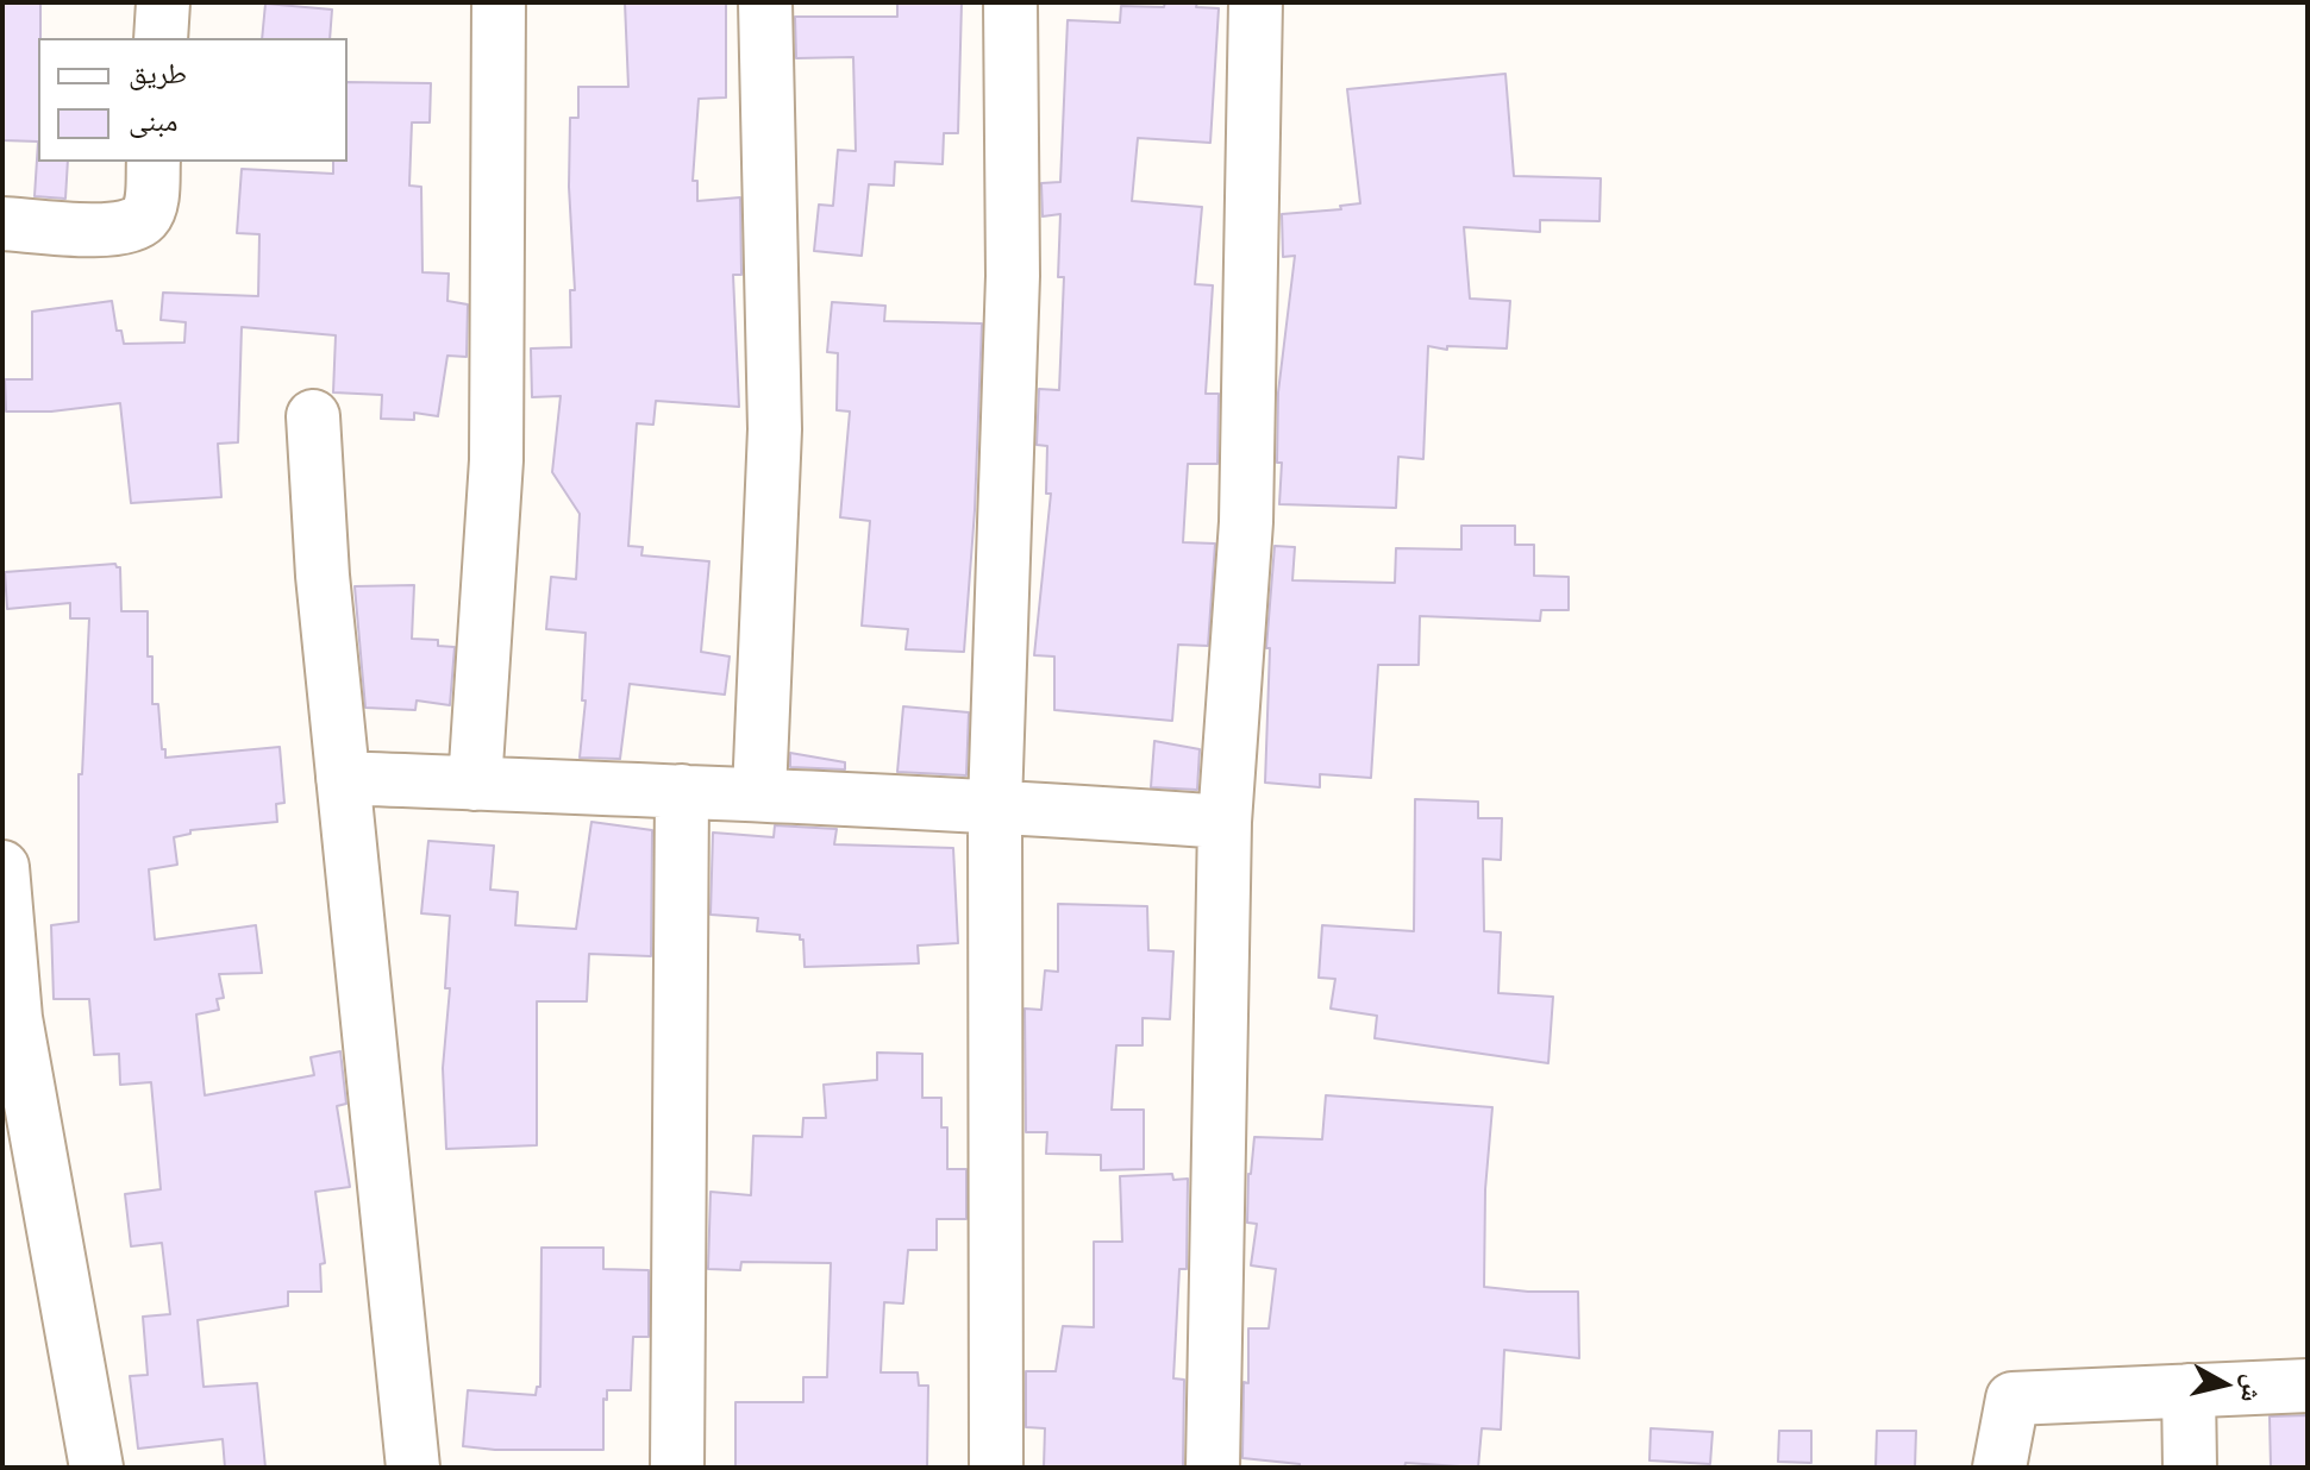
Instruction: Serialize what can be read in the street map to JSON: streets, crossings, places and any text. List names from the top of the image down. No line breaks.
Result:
{"legend":["طريق","مبنى"],"north":"right"}
